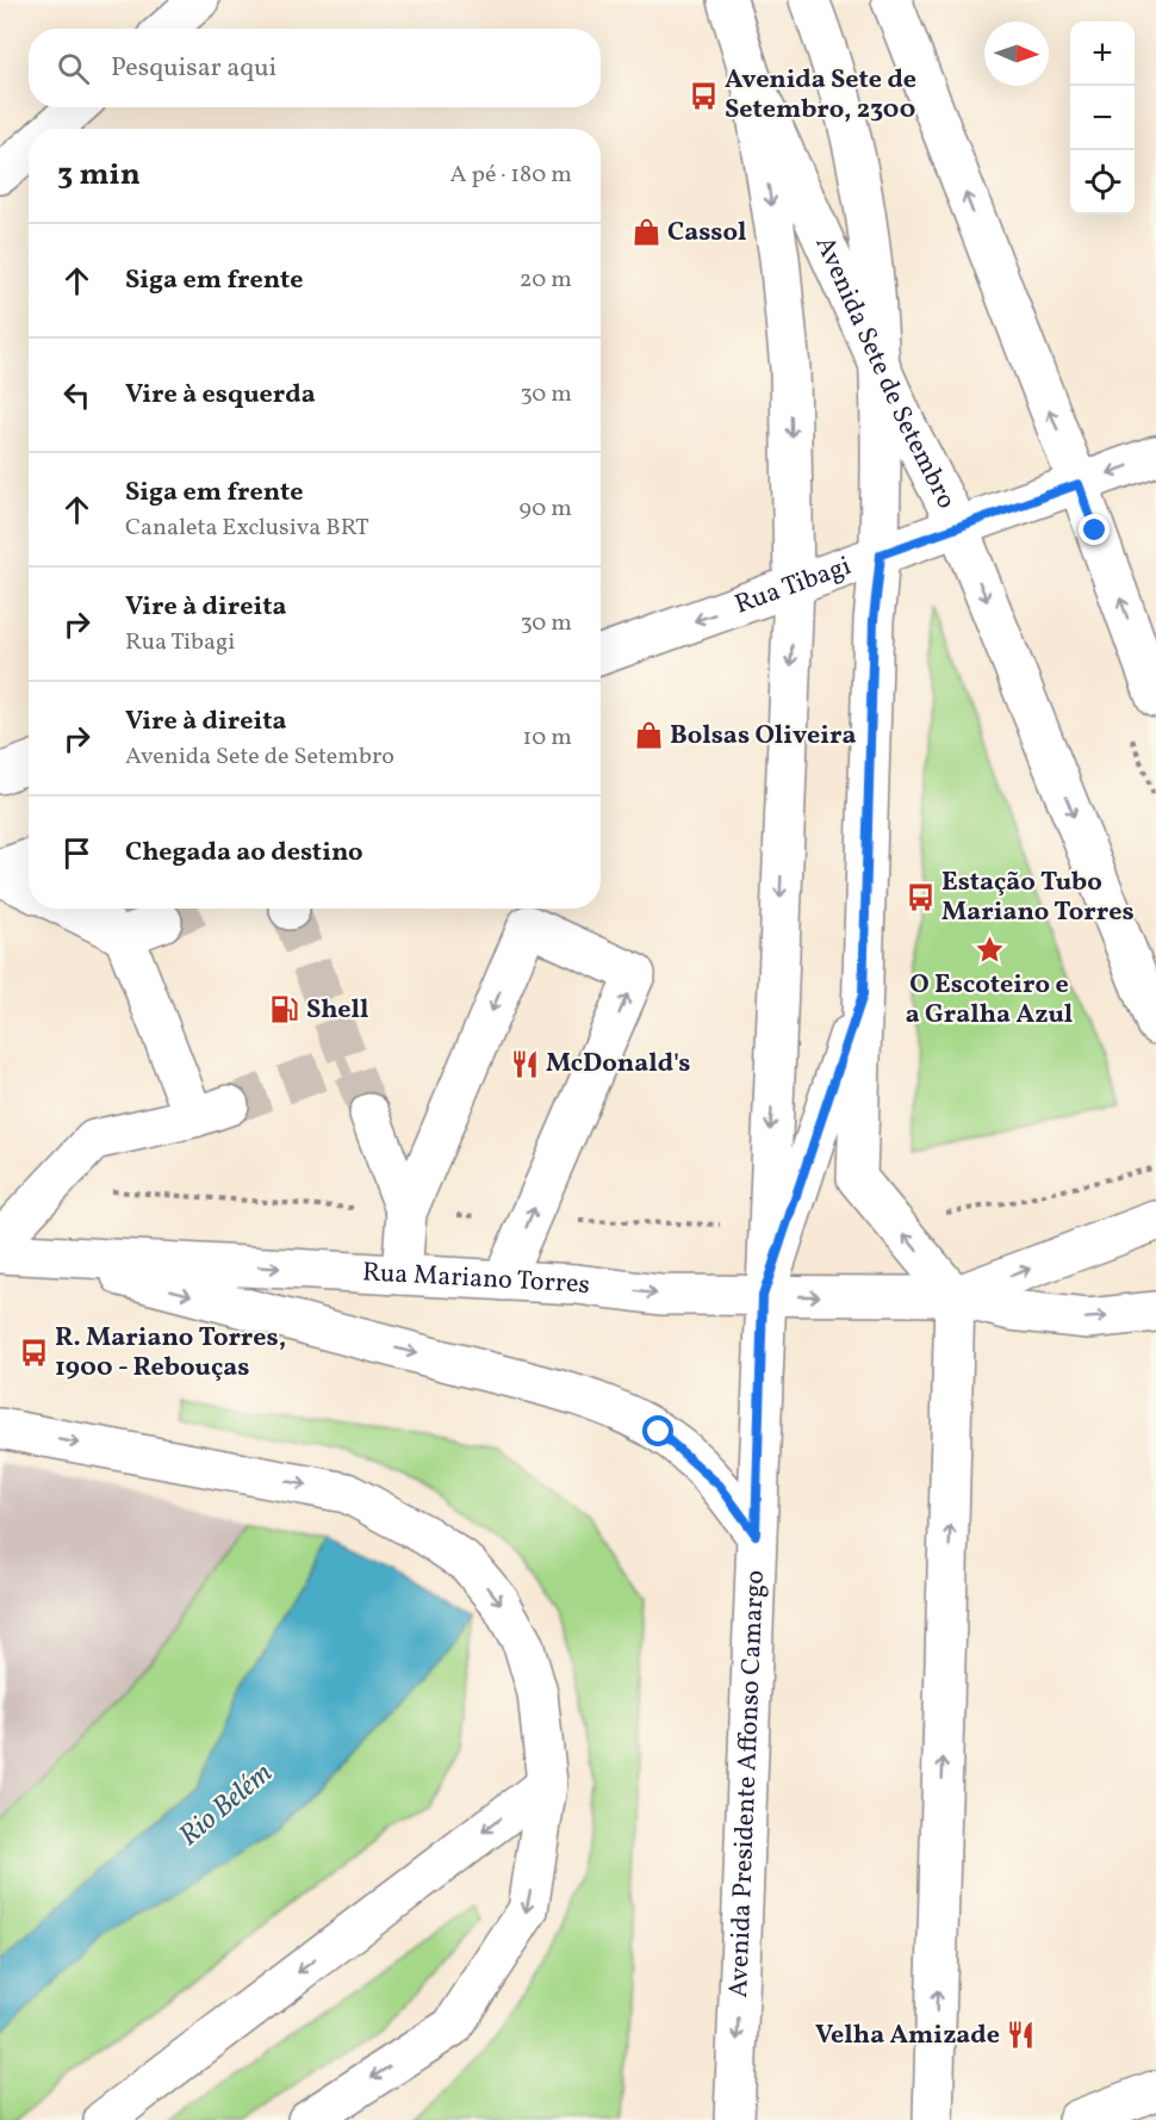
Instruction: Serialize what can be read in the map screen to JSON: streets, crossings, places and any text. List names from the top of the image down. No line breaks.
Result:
{"streets":{"main road":["Avenida Sete de Setembro","Rua Tibagi","Rua Mariano Torres","Avenida Presidente Affonso Camargo"]},"crossings":[["Avenida Sete de Setembro","Rua Tibagi"],["Avenida Sete de Setembro","Avenida Presidente Affonso Camargo"],["Rua Tibagi","Avenida Presidente Affonso Camargo"],["Rua Mariano Torres","Avenida Presidente Affonso Camargo"]],"one_way":["Rua Tibagi"],"water":["Rio Belém"],"places":{"bus stop":["Avenida Sete de Setembro, 2300","Estação Tubo Mariano Torres","R. Mariano Torres, 1900 - Rebouças"],"shop":["Cassol","Bolsas Oliveira"],"place":["O Escoteiro e a Gralha Azul"],"fuel station":["Shell"],"restaurant":["McDonald's","Velha Amizade"]},"north":"right","page":{"map_buttons":["+","−"],"search":"Pesquisar aqui","heading":["3 min","A pé · 180 m"],"list":[["Siga em frente","20 m"],["Vire à esquerda","30 m"],["Siga em frente","Canaleta Exclusiva BRT","90 m"],["Vire à direita","Rua Tibagi","30 m"],["Vire à direita","Avenida Sete de Setembro","10 m"],"Chegada ao destino"]}}
